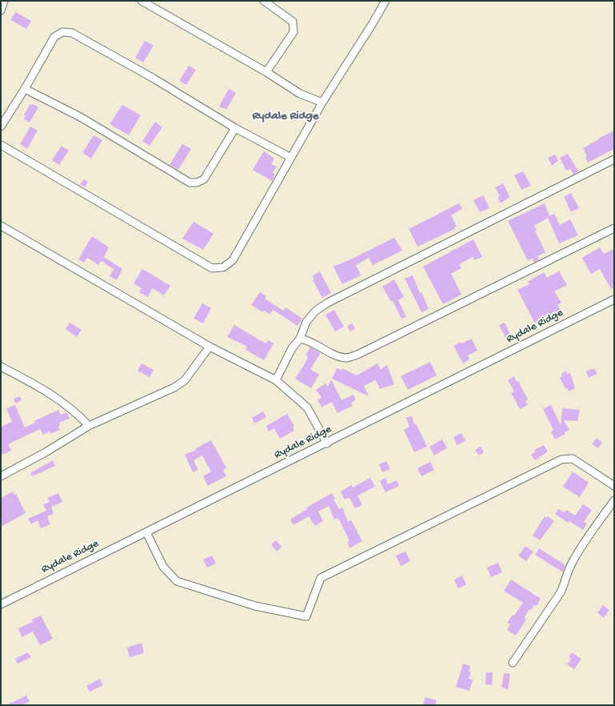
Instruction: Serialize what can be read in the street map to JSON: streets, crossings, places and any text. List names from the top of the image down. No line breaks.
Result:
{"streets":{"street":["Rydale Ridge"]},"districts":["Rydale Ridge"]}
